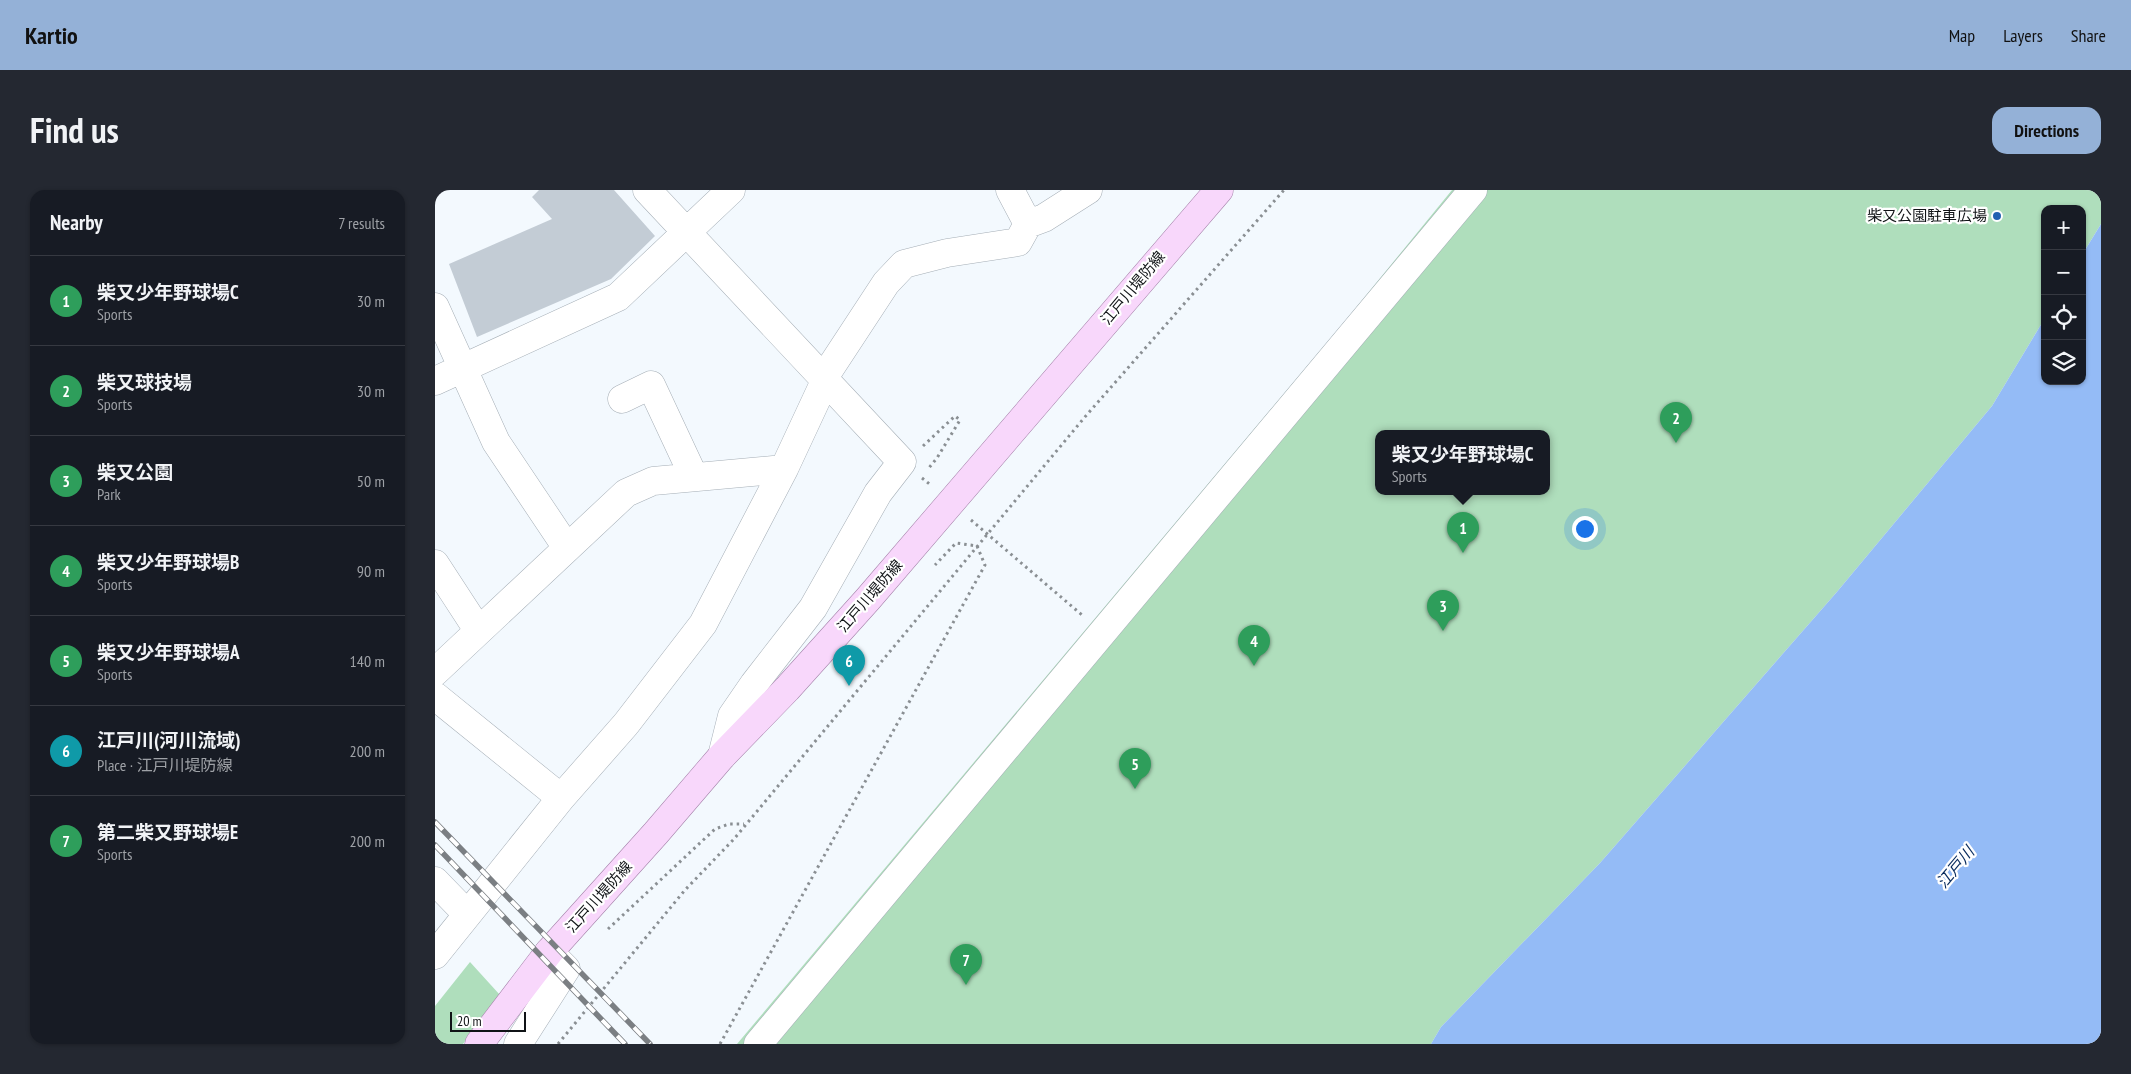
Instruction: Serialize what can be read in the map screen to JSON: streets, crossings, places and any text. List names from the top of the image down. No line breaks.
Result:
{"streets":{"main road":["江戸川堤防線"]},"water":["江戸川"],"places":["柴又公園駐車広場"],"scale_bar":"20 m","page":{"header":"Kartio","nav":["Map","Layers","Share"],"title":"Find us","buttons":"Directions","heading":["Nearby","7 results"],"map_buttons":["+","−"],"list":[{"mark":"1","name":"柴又少年野球場C","note":"Sports","value":"30 m"},{"mark":"2","name":"柴又球技場","note":"Sports","value":"30 m"},{"mark":"3","name":"柴又公園","note":"Park","value":"50 m"},{"mark":"4","name":"柴又少年野球場B","note":"Sports","value":"90 m"},{"mark":"5","name":"柴又少年野球場A","note":"Sports","value":"140 m"},{"mark":"6","name":"江戸川(河川流域)","note":"Place · 江戸川堤防線","value":"200 m"},{"mark":"7","name":"第二柴又野球場E","note":"Sports","value":"200 m"}],"pins":["2","1","3","4","6","5","7"],"popup":["柴又少年野球場C","Sports"],"scale":"20 m"}}
